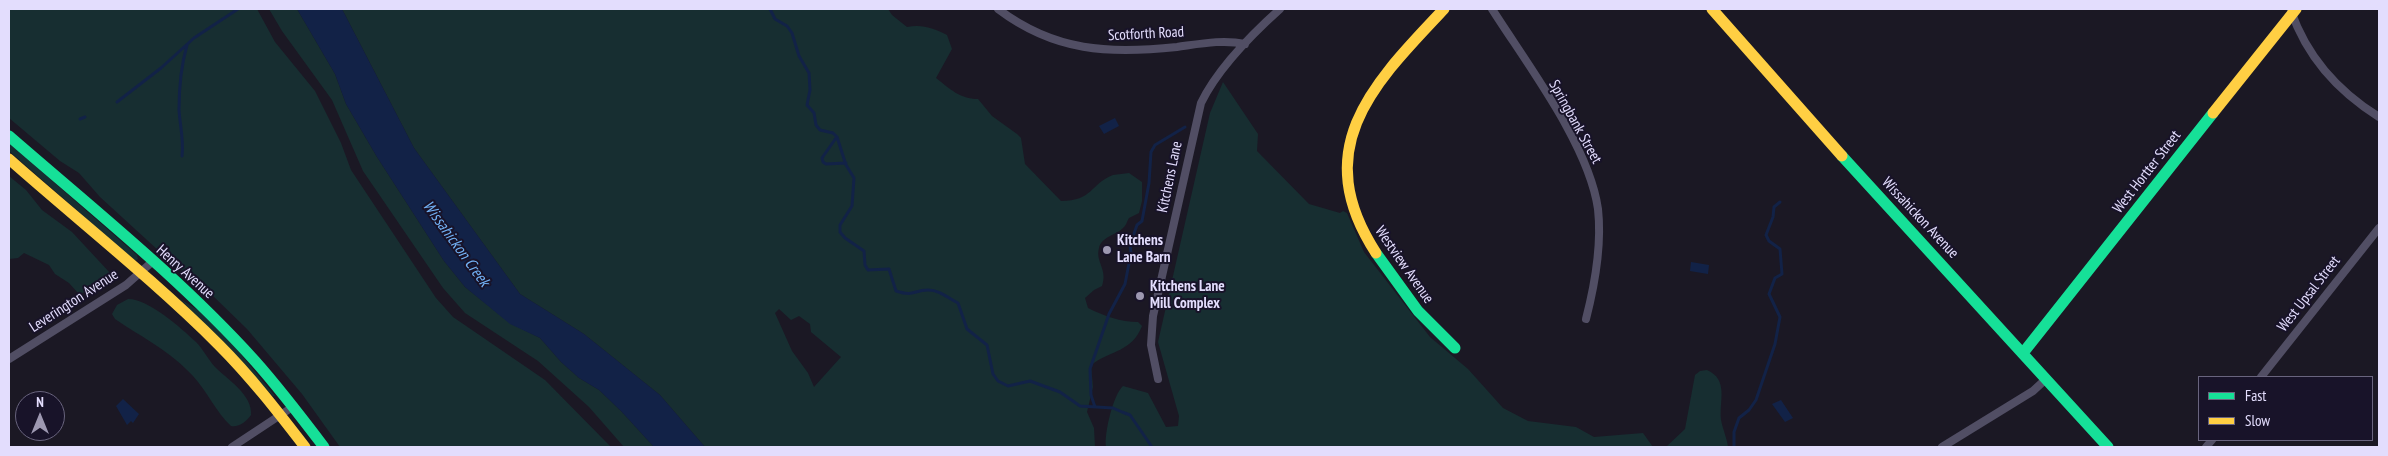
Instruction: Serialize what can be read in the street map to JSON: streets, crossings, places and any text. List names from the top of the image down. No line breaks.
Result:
{"streets":{"street":["Scotforth Road","Springbank Street","West Hortter Street","Kitchens Lane","Wissahickon Avenue","Westview Avenue","Henry Avenue","West Upsal Street","Leverington Avenue"]},"crossings":[["Scotforth Road","Kitchens Lane"],["West Hortter Street","Wissahickon Avenue"],["Henry Avenue","Leverington Avenue"]],"water":["Wissahickon Creek"],"places":["Kitchens Lane Barn","Kitchens Lane Mill Complex"],"legend":["Fast","Slow"],"north":"top"}
